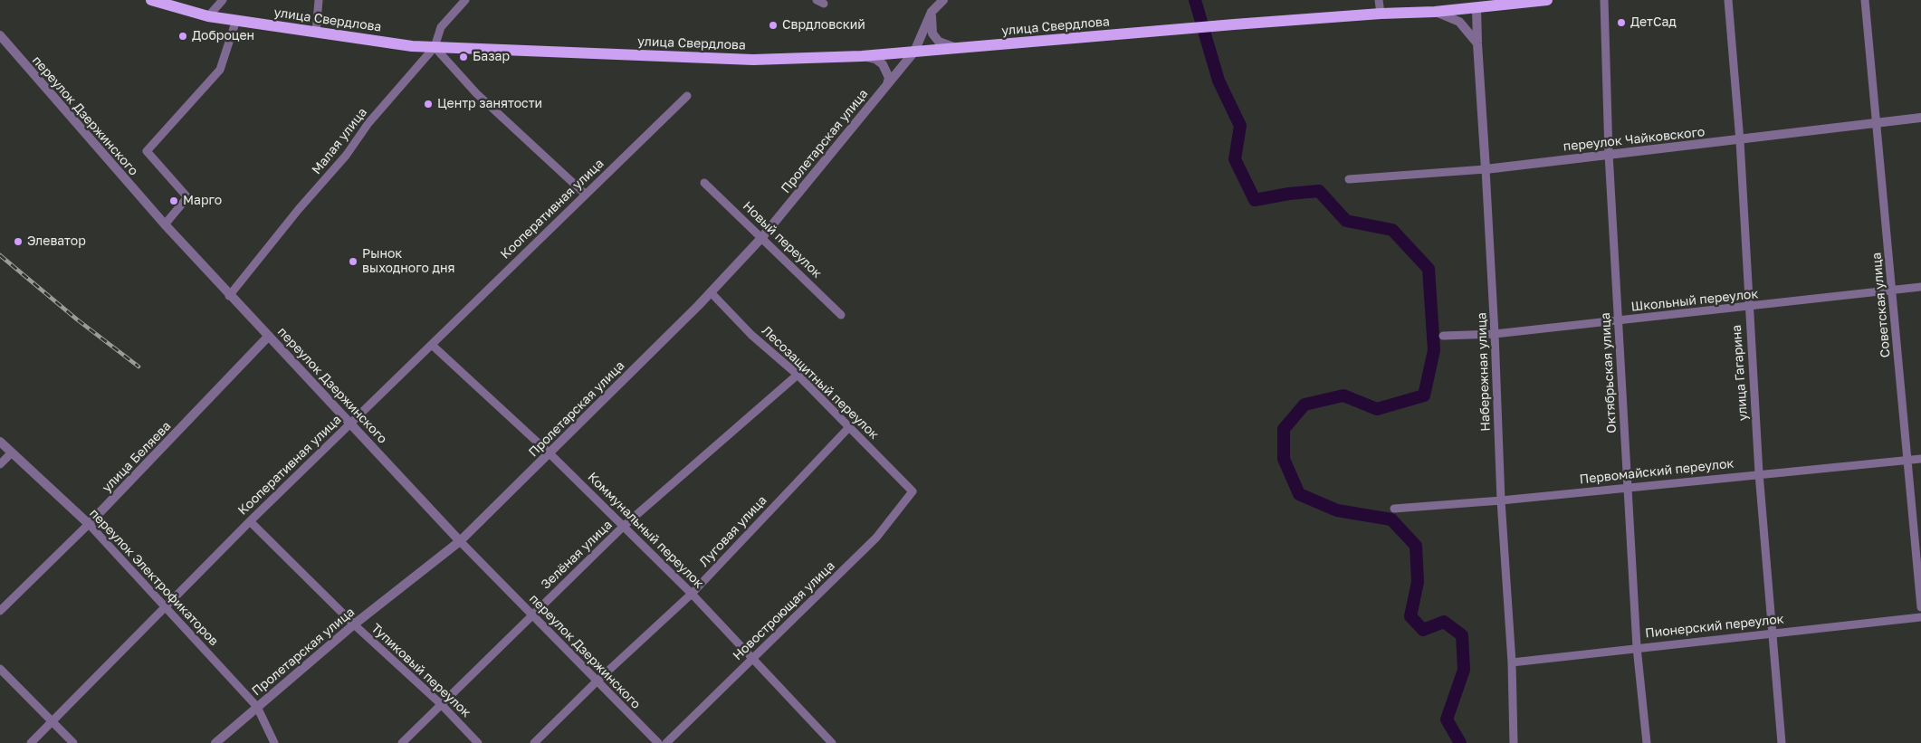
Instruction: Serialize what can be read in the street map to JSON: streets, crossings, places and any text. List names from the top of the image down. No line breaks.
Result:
{"streets":{"main road":["улица Свердлова"],"street":["переулок Дзержинского","переулок Чайковского","Малая улица","Пролетарская улица","Кооперативная улица","Новый переулок","Школьный переулок","Советская улица","Набережная улица","Октябрьская улица","улица Гагарина","Лесозащитный переулок","улица Беляева","Первомайский переулок","Коммунальный переулок","Луговая улица","Зелёная улица","переулок Электрофикаторов","Новостроющая улица","Пионерский переулок","Тупиковый переулок"]},"crossings":[["улица Свердлова","Малая улица"],["улица Свердлова","Пролетарская улица"],["улица Свердлова","Набережная улица"],["переулок Дзержинского","Малая улица"],["переулок Дзержинского","Пролетарская улица"],["переулок Дзержинского","Кооперативная улица"],["переулок Дзержинского","улица Беляева"],["переулок Дзержинского","Луговая улица"],["переулок Дзержинского","Зелёная улица"],["переулок Чайковского","Советская улица"],["переулок Чайковского","Набережная улица"],["переулок Чайковского","Октябрьская улица"],["переулок Чайковского","улица Гагарина"],["Пролетарская улица","Новый переулок"],["Пролетарская улица","Лесозащитный переулок"],["Пролетарская улица","Коммунальный переулок"],["Пролетарская улица","переулок Электрофикаторов"],["Пролетарская улица","Тупиковый переулок"],["Кооперативная улица","Коммунальный переулок"],["Кооперативная улица","переулок Электрофикаторов"],["Кооперативная улица","Тупиковый переулок"],["Школьный переулок","Советская улица"],["Школьный переулок","Набережная улица"],["Школьный переулок","Октябрьская улица"],["Школьный переулок","улица Гагарина"],["Советская улица","Первомайский переулок"],["Набережная улица","Первомайский переулок"],["Набережная улица","Пионерский переулок"],["Октябрьская улица","Первомайский переулок"],["Октябрьская улица","Пионерский переулок"],["улица Гагарина","Первомайский переулок"],["улица Гагарина","Пионерский переулок"],["Лесозащитный переулок","Луговая улица"],["Лесозащитный переулок","Зелёная улица"],["Лесозащитный переулок","Новостроющая улица"],["улица Беляева","переулок Электрофикаторов"],["Коммунальный переулок","Луговая улица"],["Коммунальный переулок","Зелёная улица"],["Коммунальный переулок","Новостроющая улица"],["Зелёная улица","Тупиковый переулок"]],"places":["ДетСад","Сврдловский","Доброцен","Базар","Центр занятости","Марго","Элеватор","Рынок выходного дня"]}
